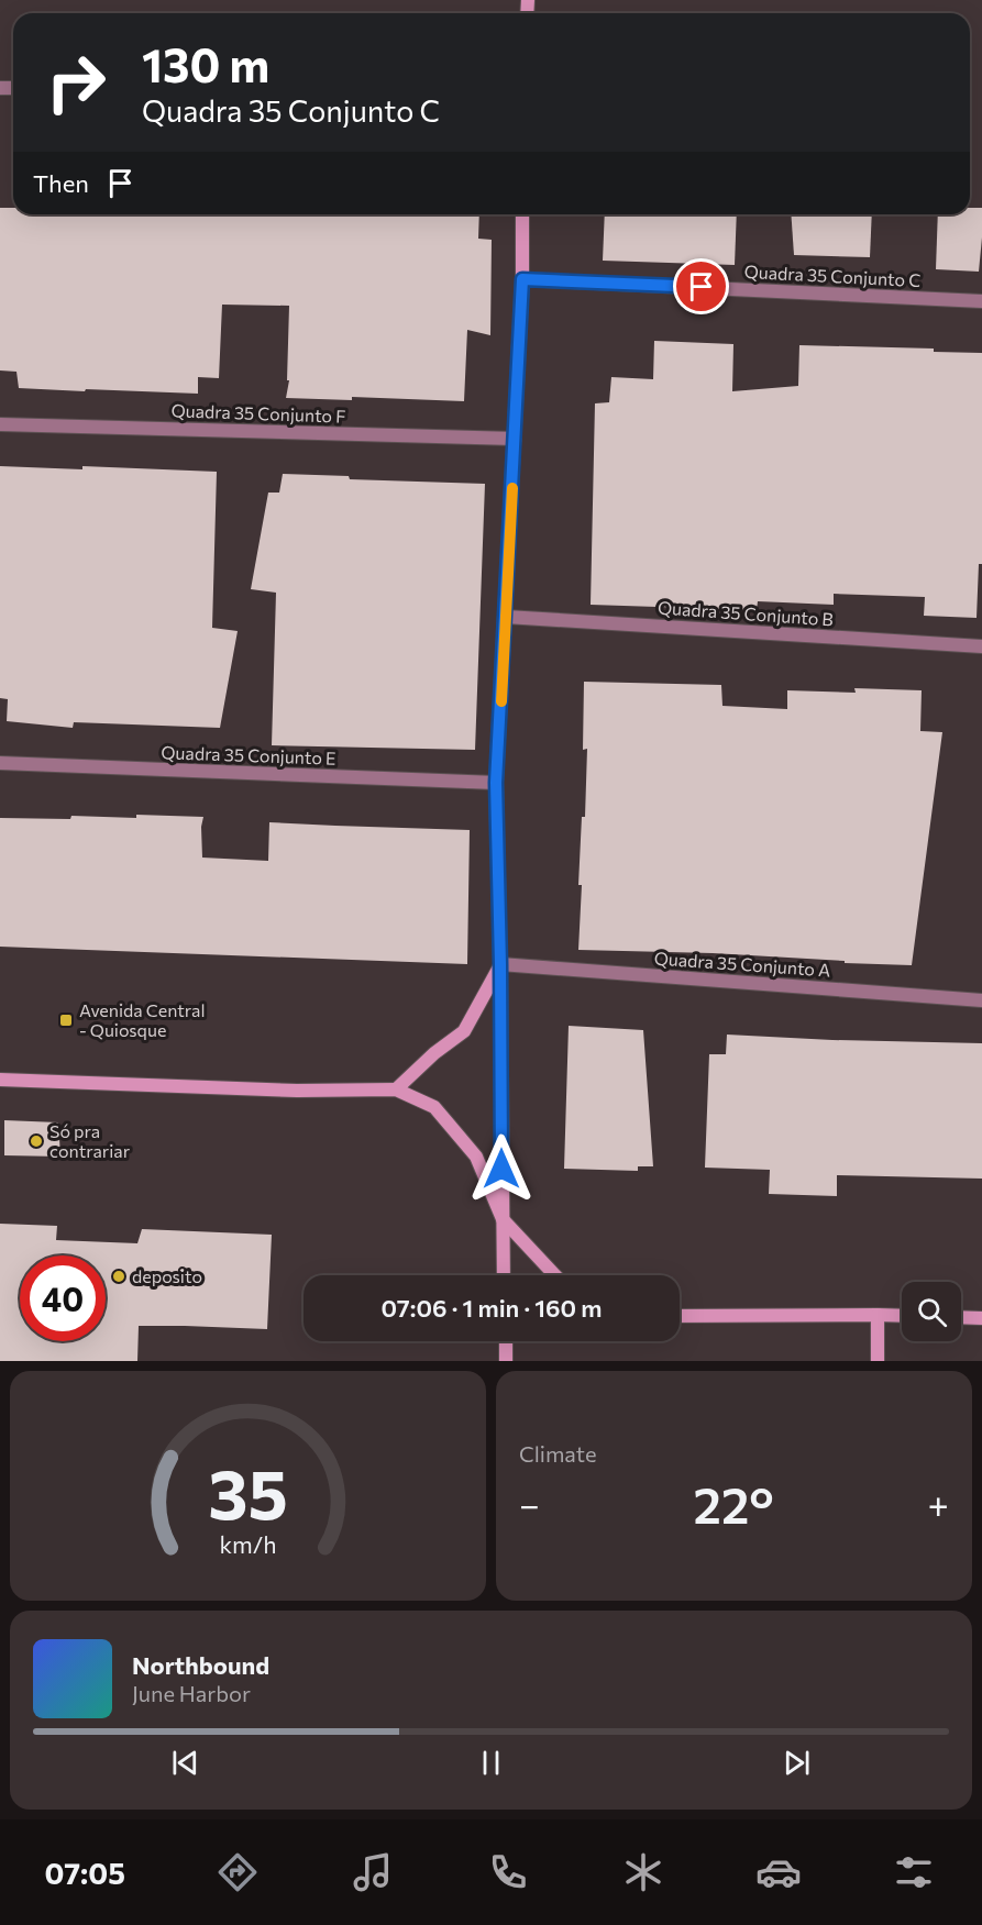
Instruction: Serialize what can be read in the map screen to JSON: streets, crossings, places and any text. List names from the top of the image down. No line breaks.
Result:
{"streets":{"street":["Quadra 35 Conjunto C","Quadra 35 Conjunto F","Quadra 35 Conjunto B","Quadra 35 Conjunto E","Quadra 35 Conjunto A"]},"places":{"transit":["Avenida Central - Quiosque"],"other":["Só pra contrariar","deposito"]},"page":{"turn":["130 m","Quadra 35 Conjunto C"],"then":"Then","limit":"40","trip":"07:06 · 1 min · 160 m","tile":"Climate","heat":["−","22°","+"],"song":["Northbound","June Harbor"],"tabs":"07:05","gauge":["35","km/h"]}}
